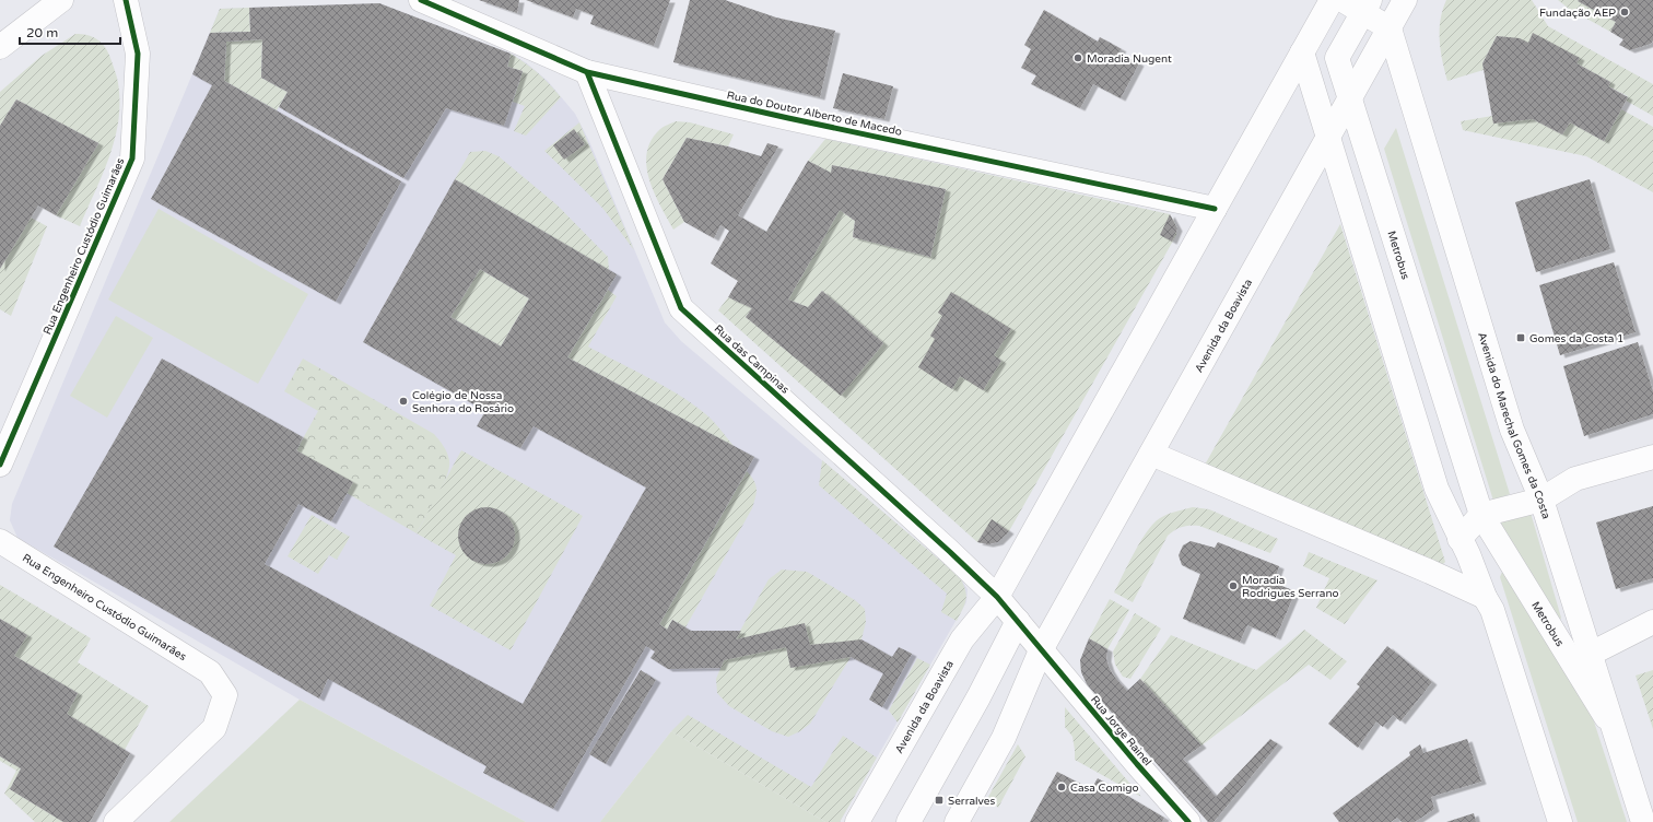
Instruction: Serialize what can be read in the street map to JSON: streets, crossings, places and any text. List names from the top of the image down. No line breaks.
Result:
{"streets":{"main road":["Rua do Doutor Alberto de Macedo","Rua Engenheiro Custódio Guimarães","Metrobus","Avenida da Boavista","Rua das Campinas","Avenida do Marechal Gomes da Costa","Rua Jorge Rainel"]},"crossings":[["Rua do Doutor Alberto de Macedo","Avenida da Boavista"],["Rua do Doutor Alberto de Macedo","Rua das Campinas"],["Metrobus","Avenida da Boavista"],["Metrobus","Avenida do Marechal Gomes da Costa"],["Avenida da Boavista","Rua das Campinas"],["Avenida da Boavista","Avenida do Marechal Gomes da Costa"],["Avenida da Boavista","Rua Jorge Rainel"]],"places":{"other":["Fundação AEP","Moradia Nugent","Colégio de Nossa Senhora do Rosário","Moradia Rodrigues Serrano","Casa Comigo"],"transit":["Gomes da Costa 1","Serralves"]},"scale_bar":"20 m"}
